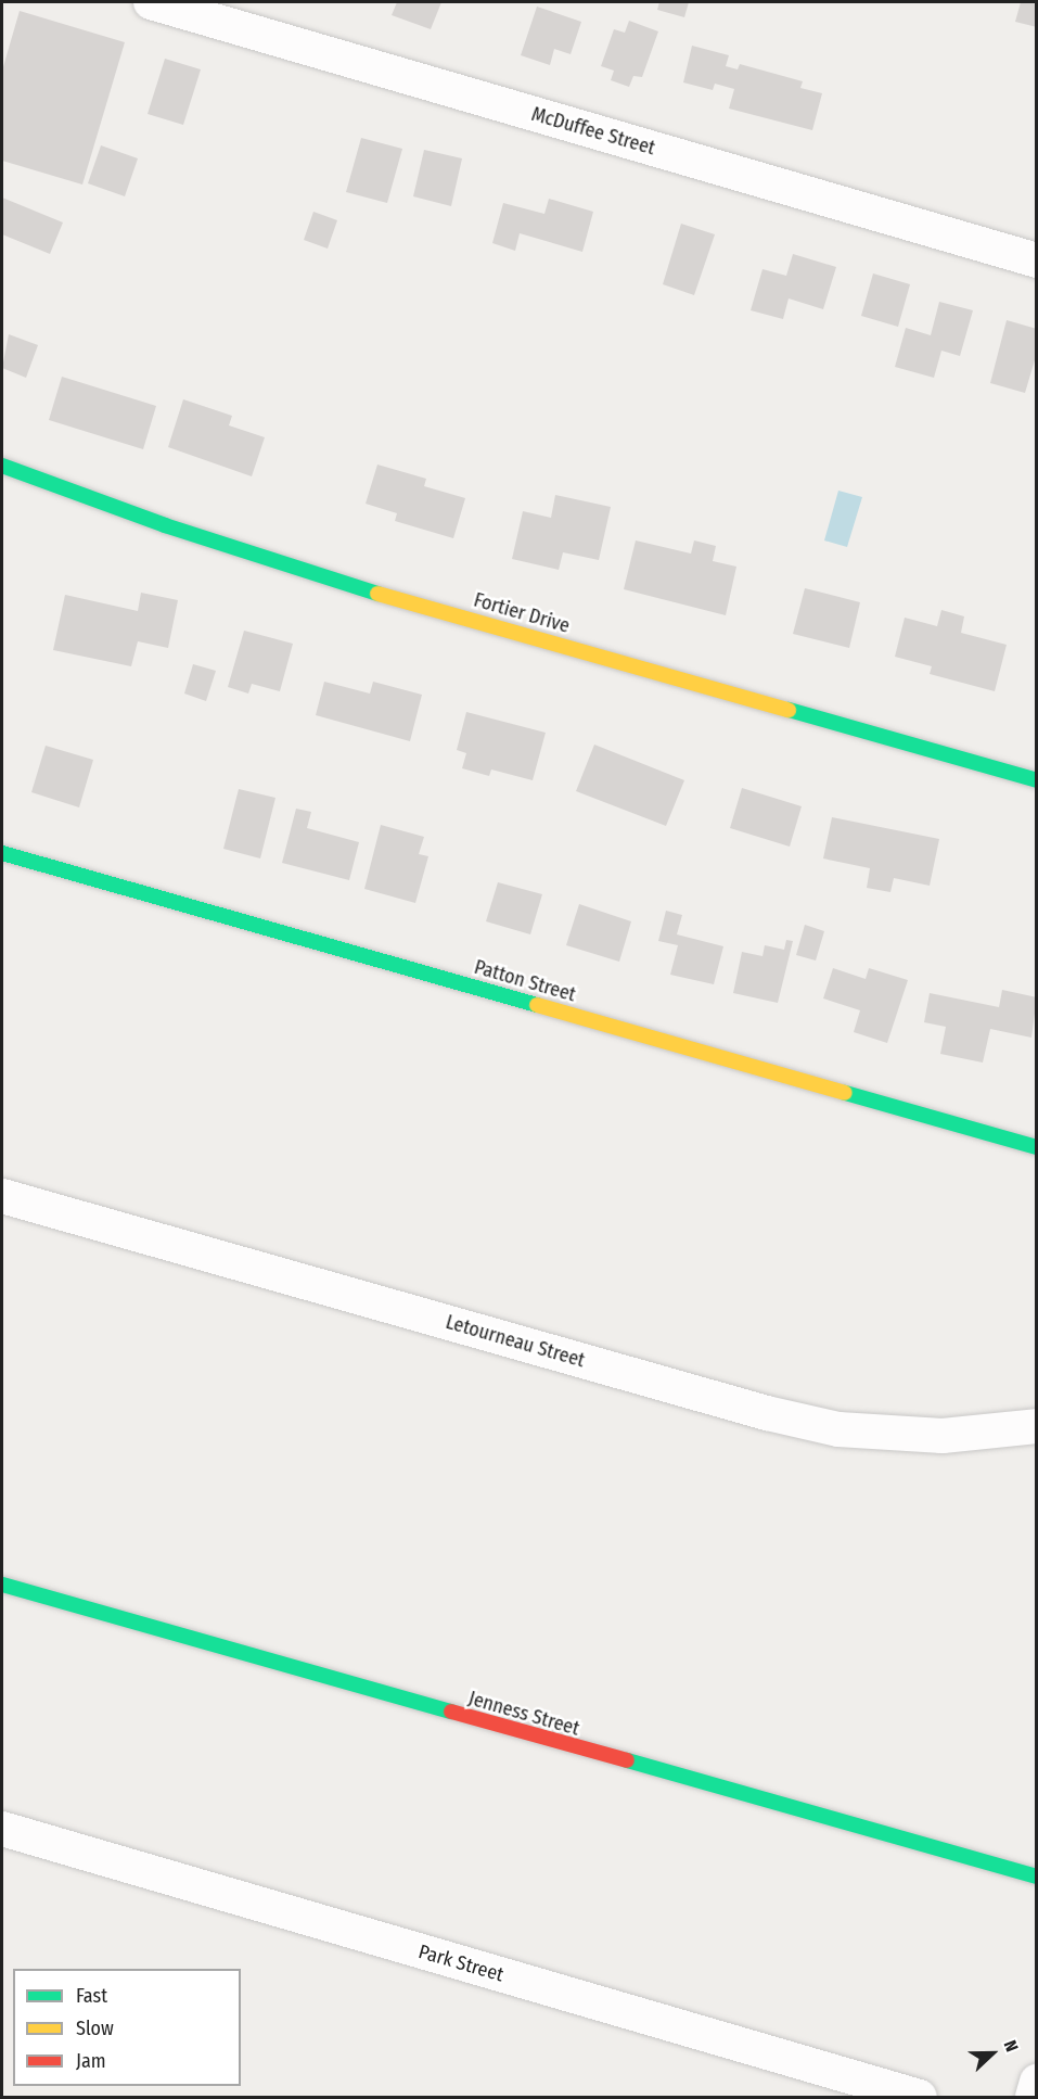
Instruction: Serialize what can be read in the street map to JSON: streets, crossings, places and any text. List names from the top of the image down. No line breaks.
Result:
{"streets":{"street":["McDuffee Street","Fortier Drive","Patton Street","Letourneau Street","Jenness Street","Park Street"]},"legend":["Fast","Slow","Jam"],"north":"right"}
